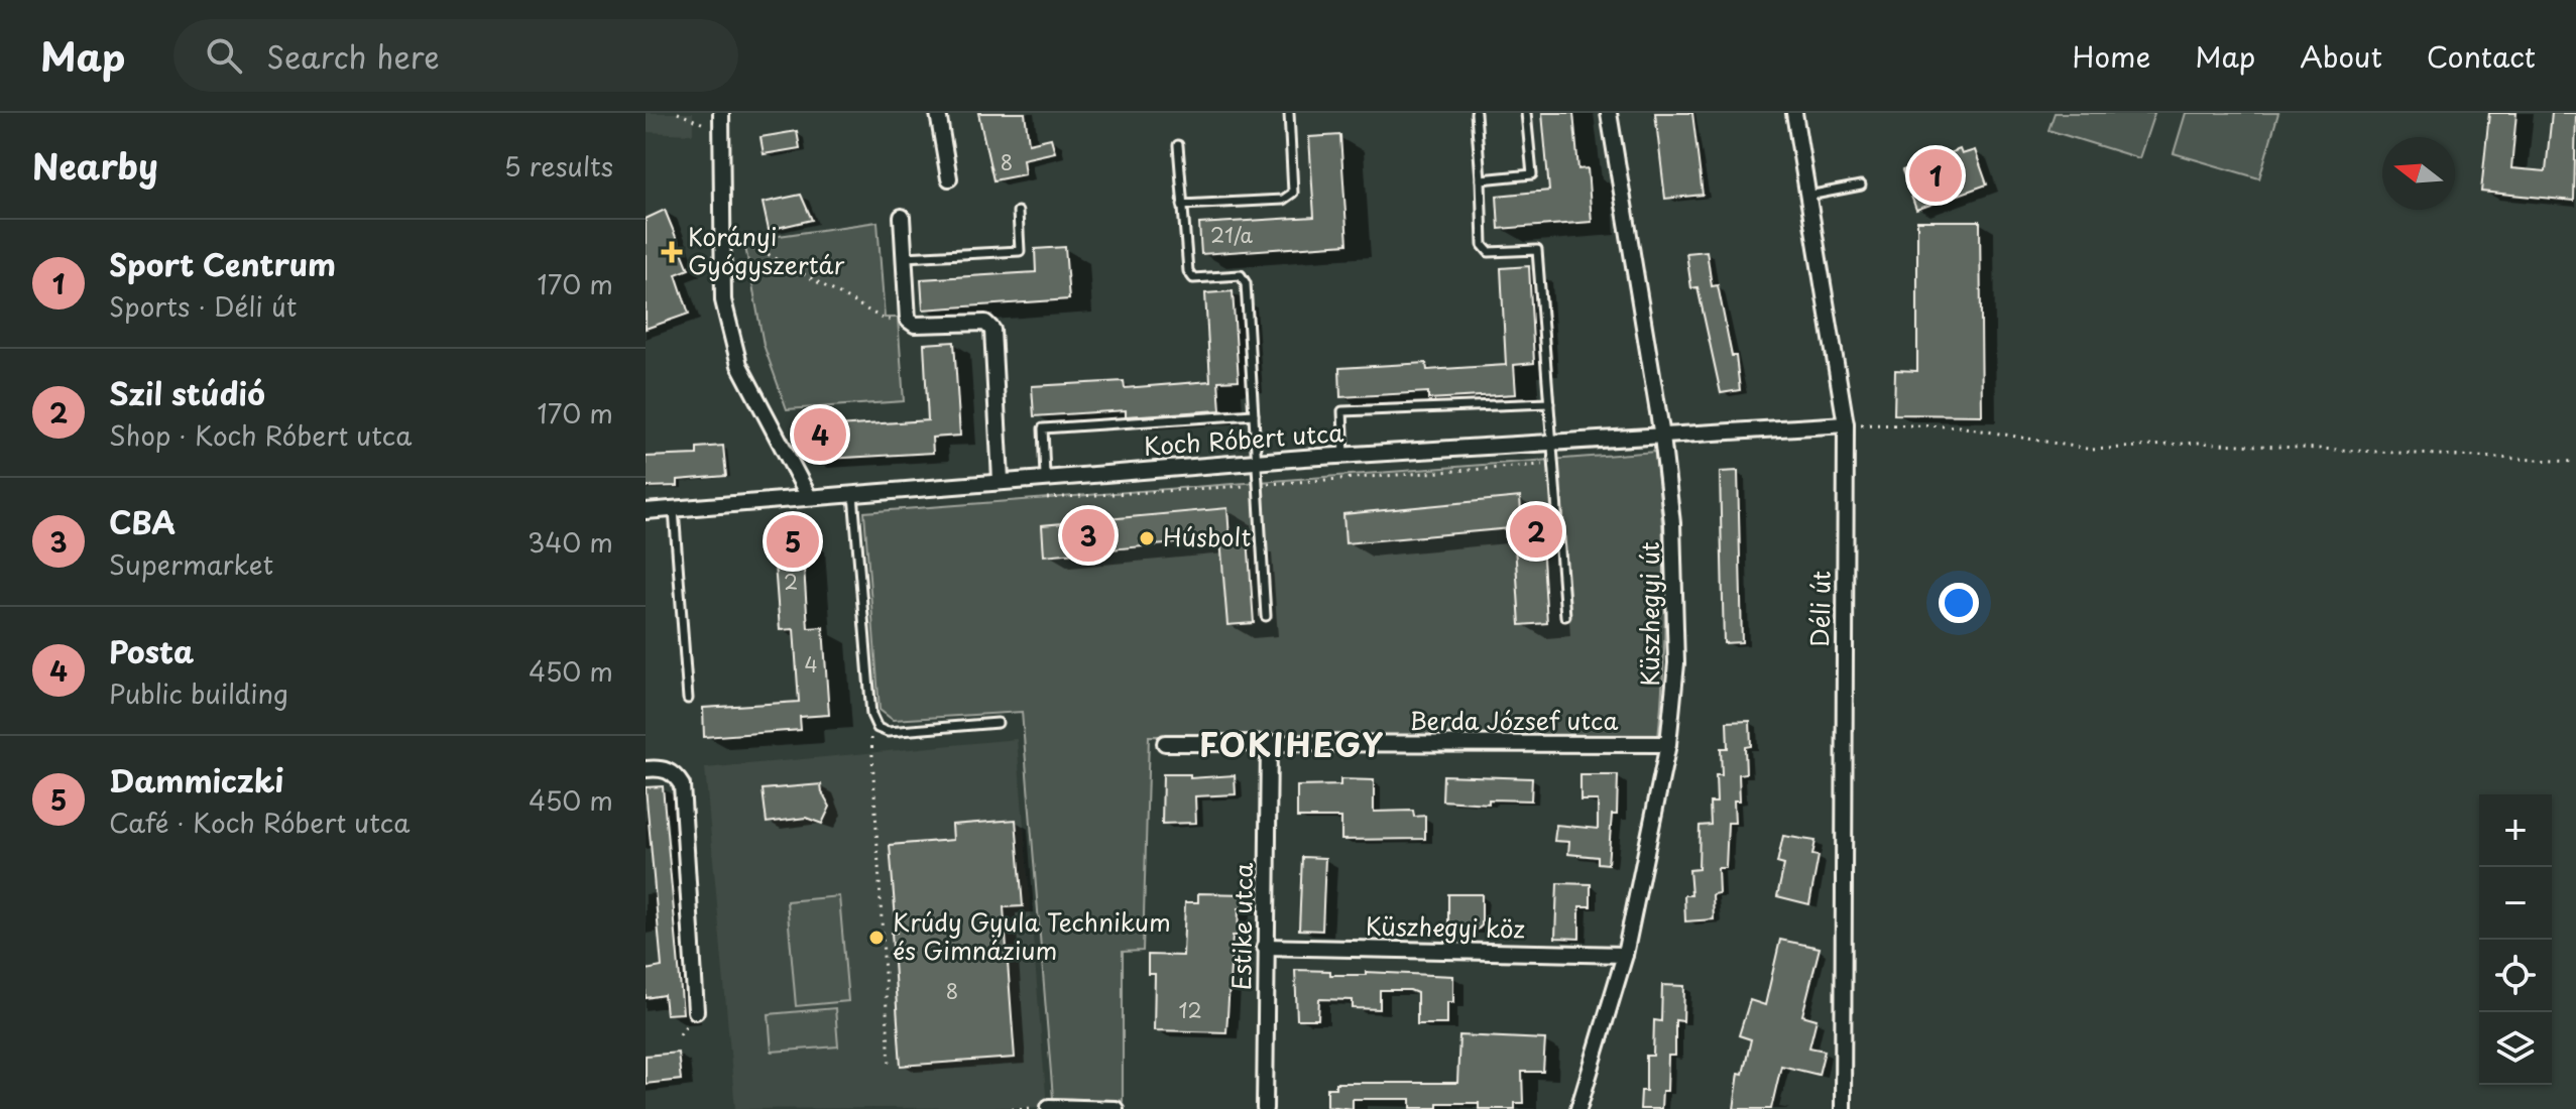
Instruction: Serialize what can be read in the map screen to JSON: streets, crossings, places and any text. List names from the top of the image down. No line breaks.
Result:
{"streets":{"street":["Koch Róbert utca","Déli út","Küszhegyi út","Berda József utca","Estike utca","Küszhegyi köz"]},"crossings":[["Koch Róbert utca","Déli út"],["Koch Róbert utca","Küszhegyi út"],["Küszhegyi út","Berda József utca"],["Küszhegyi út","Küszhegyi köz"],["Berda József utca","Estike utca"],["Estike utca","Küszhegyi köz"]],"districts":["FOKIHEGY"],"places":{"health":["Korányi Gyógyszertár"],"other":["Húsbolt","Krúdy Gyula Technikum és Gimnázium"]},"house_numbers":["8","21/a","2","4","8","12"],"north":"left","page":{"header":"Map","search":"Search here","nav":["Home","Map","About","Contact"],"heading":["Nearby","5 results"],"pins":["1","4","2","3","5"],"list":[{"mark":"1","name":"Sport Centrum","note":"Sports · Déli út","value":"170 m"},{"mark":"2","name":"Szil stúdió","note":"Shop · Koch Róbert utca","value":"170 m"},{"mark":"3","name":"CBA","note":"Supermarket","value":"340 m"},{"mark":"4","name":"Posta","note":"Public building","value":"450 m"},{"mark":"5","name":"Dammiczki","note":"Café · Koch Róbert utca","value":"450 m"}],"map_buttons":["+","−"]}}
